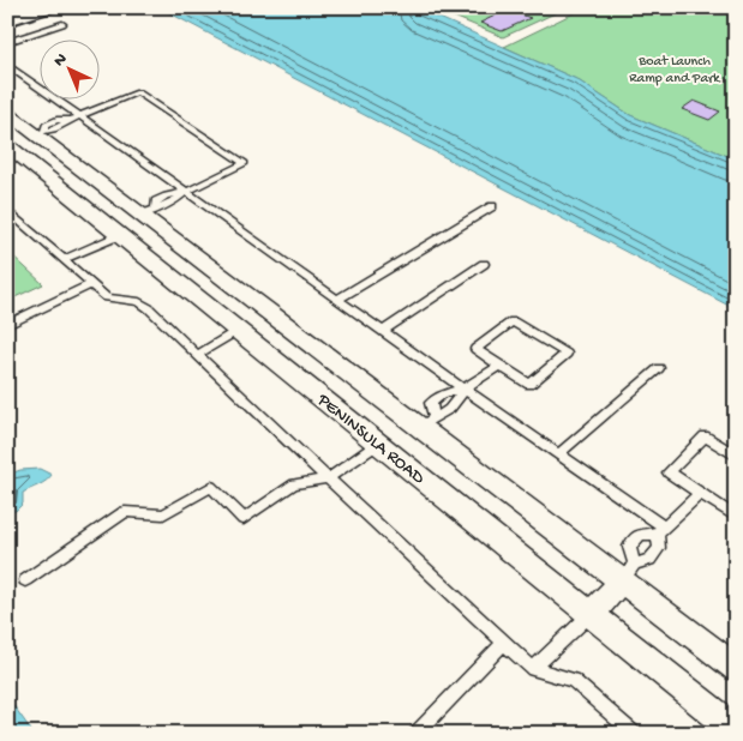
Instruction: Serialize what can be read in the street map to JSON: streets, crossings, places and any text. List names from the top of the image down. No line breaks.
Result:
{"streets":{"street":["PENINSULA ROAD"]},"parks":["Boat Launch Ramp and Park"],"north":"top left"}
